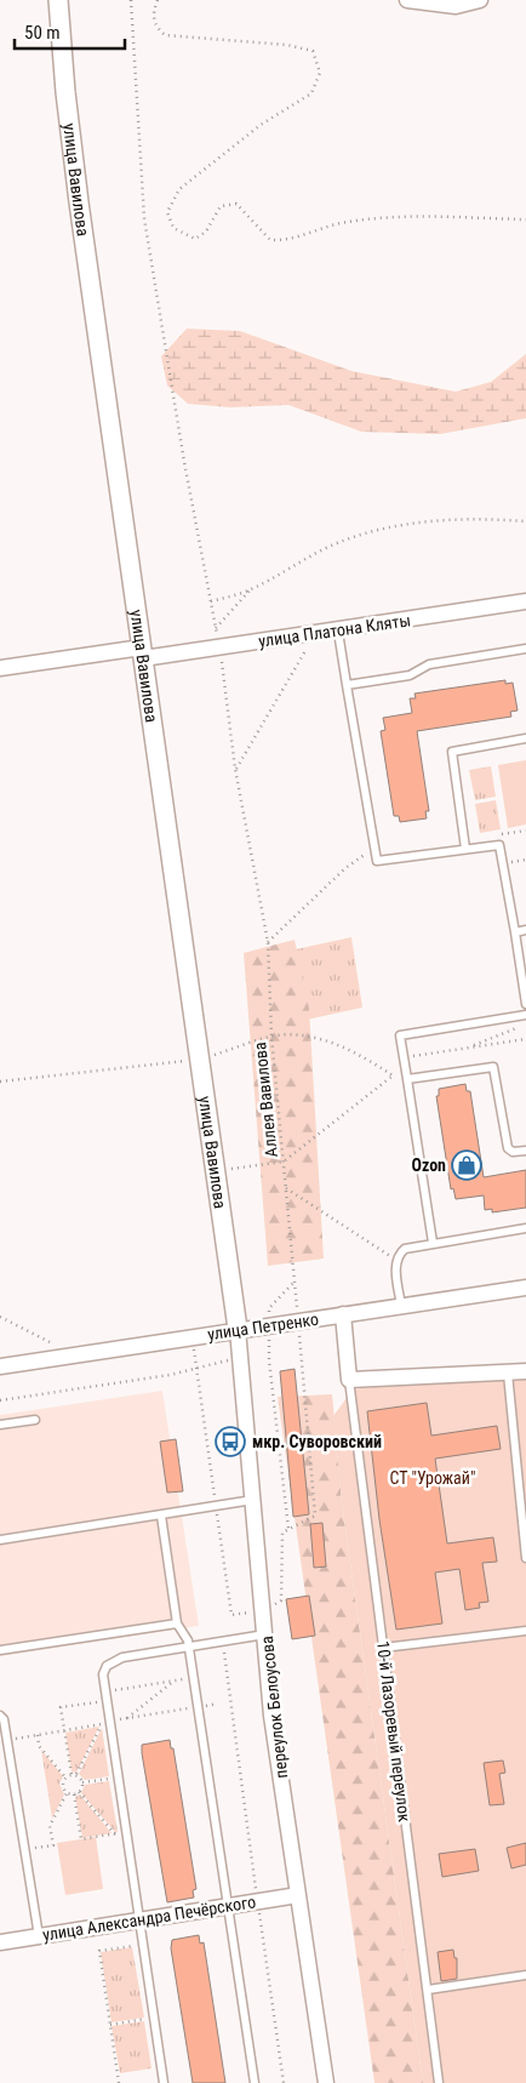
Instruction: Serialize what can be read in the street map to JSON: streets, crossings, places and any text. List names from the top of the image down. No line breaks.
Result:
{"streets":{"street":["улица Вавилова","улица Платона Кляты","улица Петренко","переулок Белоусова","улица Александра Печёрского"],"lane":["10-й Лазоревый переулок"],"path":["Аллея Вавилова"]},"crossings":[["улица Вавилова","улица Платона Кляты"],["улица Вавилова","улица Петренко"],["улица Вавилова","переулок Белоусова"],["улица Платона Кляты","Аллея Вавилова"],["Аллея Вавилова","улица Петренко"],["улица Петренко","переулок Белоусова"],["переулок Белоусова","улица Александра Печёрского"]],"parks":["СТ \"Урожай\""],"places":{"shop":["Ozon"],"bus stop":["мкр. Суворовский"]},"scale_bar":"50 m"}
